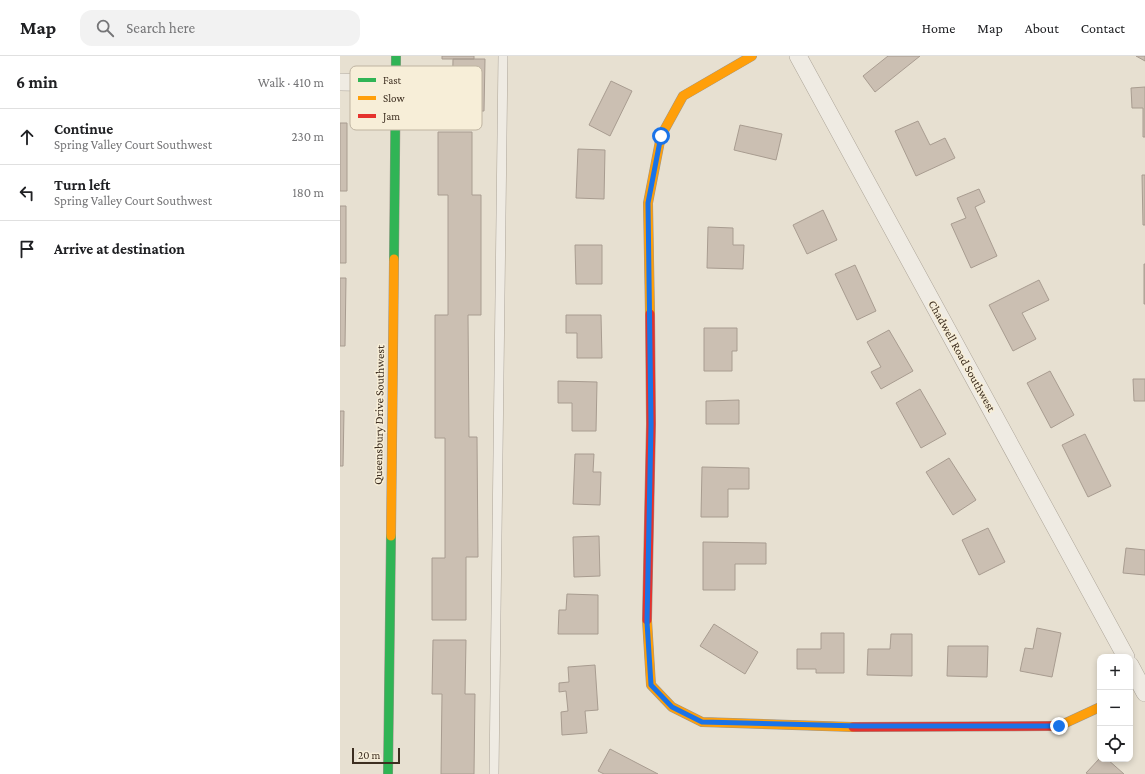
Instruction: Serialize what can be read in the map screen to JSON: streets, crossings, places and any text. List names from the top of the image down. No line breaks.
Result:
{"streets":{"street":["Chadwell Road Southwest","Queensbury Drive Southwest"]},"legend":["Fast","Slow","Jam"],"scale_bar":"20 m","page":{"header":"Map","search":"Search here","nav":["Home","Map","About","Contact"],"heading":["6 min","Walk · 410 m"],"list":[["Continue","Spring Valley Court Southwest","230 m"],["Turn left","Spring Valley Court Southwest","180 m"],"Arrive at destination"],"map_buttons":["+","−"],"scale":"20 m"}}
